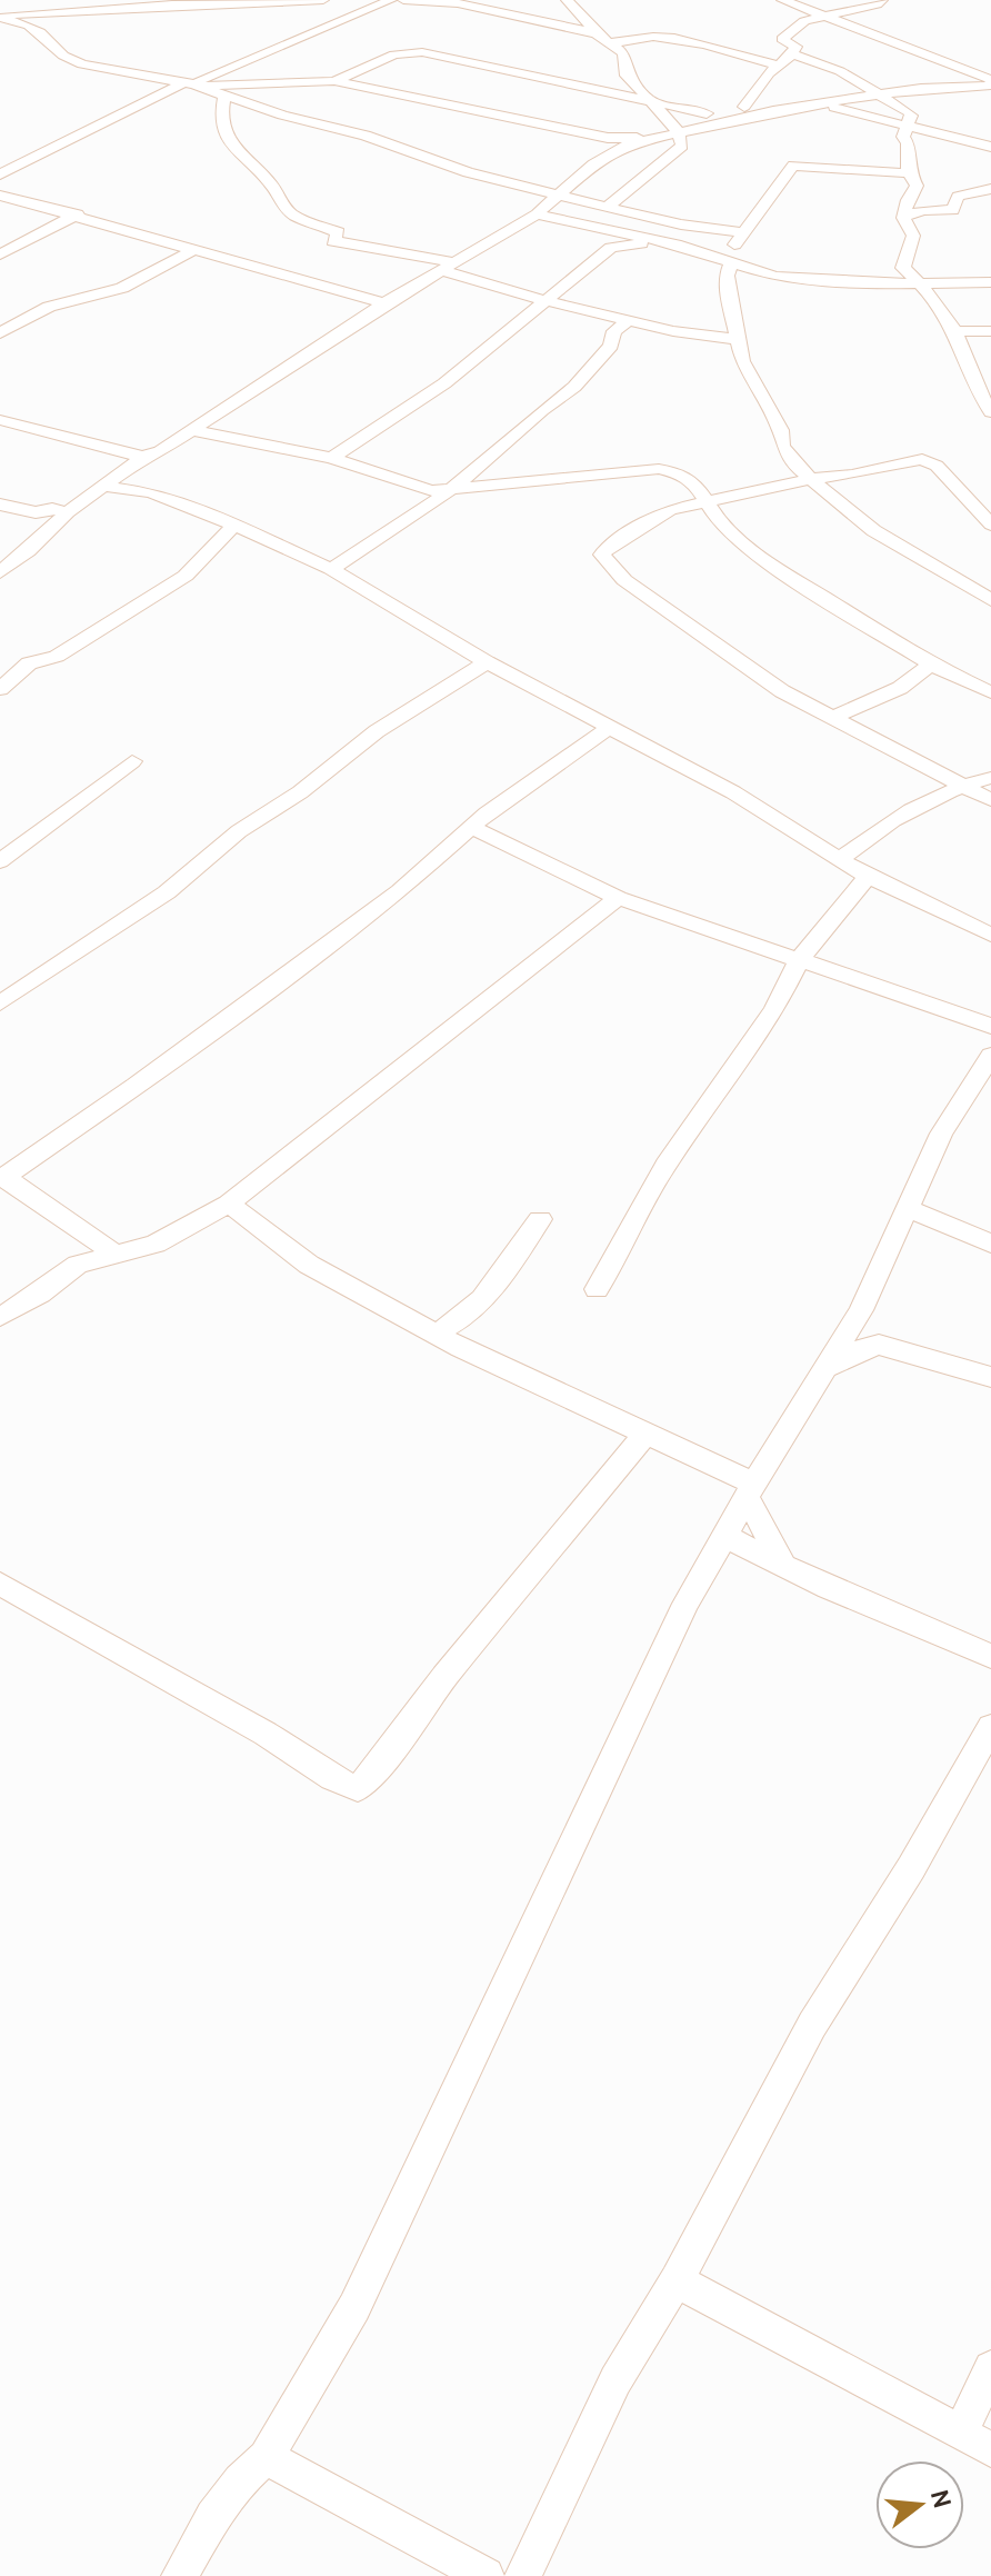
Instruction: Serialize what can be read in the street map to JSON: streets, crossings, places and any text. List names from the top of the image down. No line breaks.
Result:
{"north":"right"}
